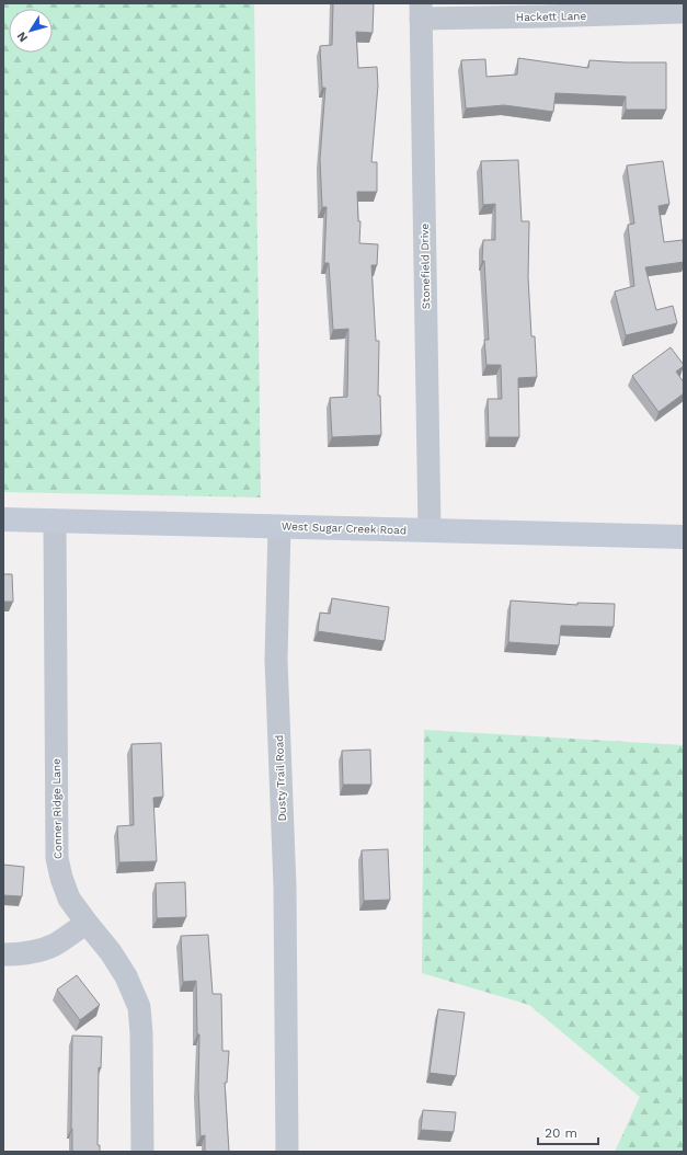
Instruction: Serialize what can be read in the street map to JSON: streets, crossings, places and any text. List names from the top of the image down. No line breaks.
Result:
{"streets":{"main road":["West Sugar Creek Road"],"street":["Hackett Lane","Stonefield Drive","Dusty Trail Road","Conner Ridge Lane"]},"crossings":[["Hackett Lane","Stonefield Drive"],["Stonefield Drive","West Sugar Creek Road"],["West Sugar Creek Road","Dusty Trail Road"],["West Sugar Creek Road","Conner Ridge Lane"]],"scale_bar":"20 m","north":"bottom left"}
